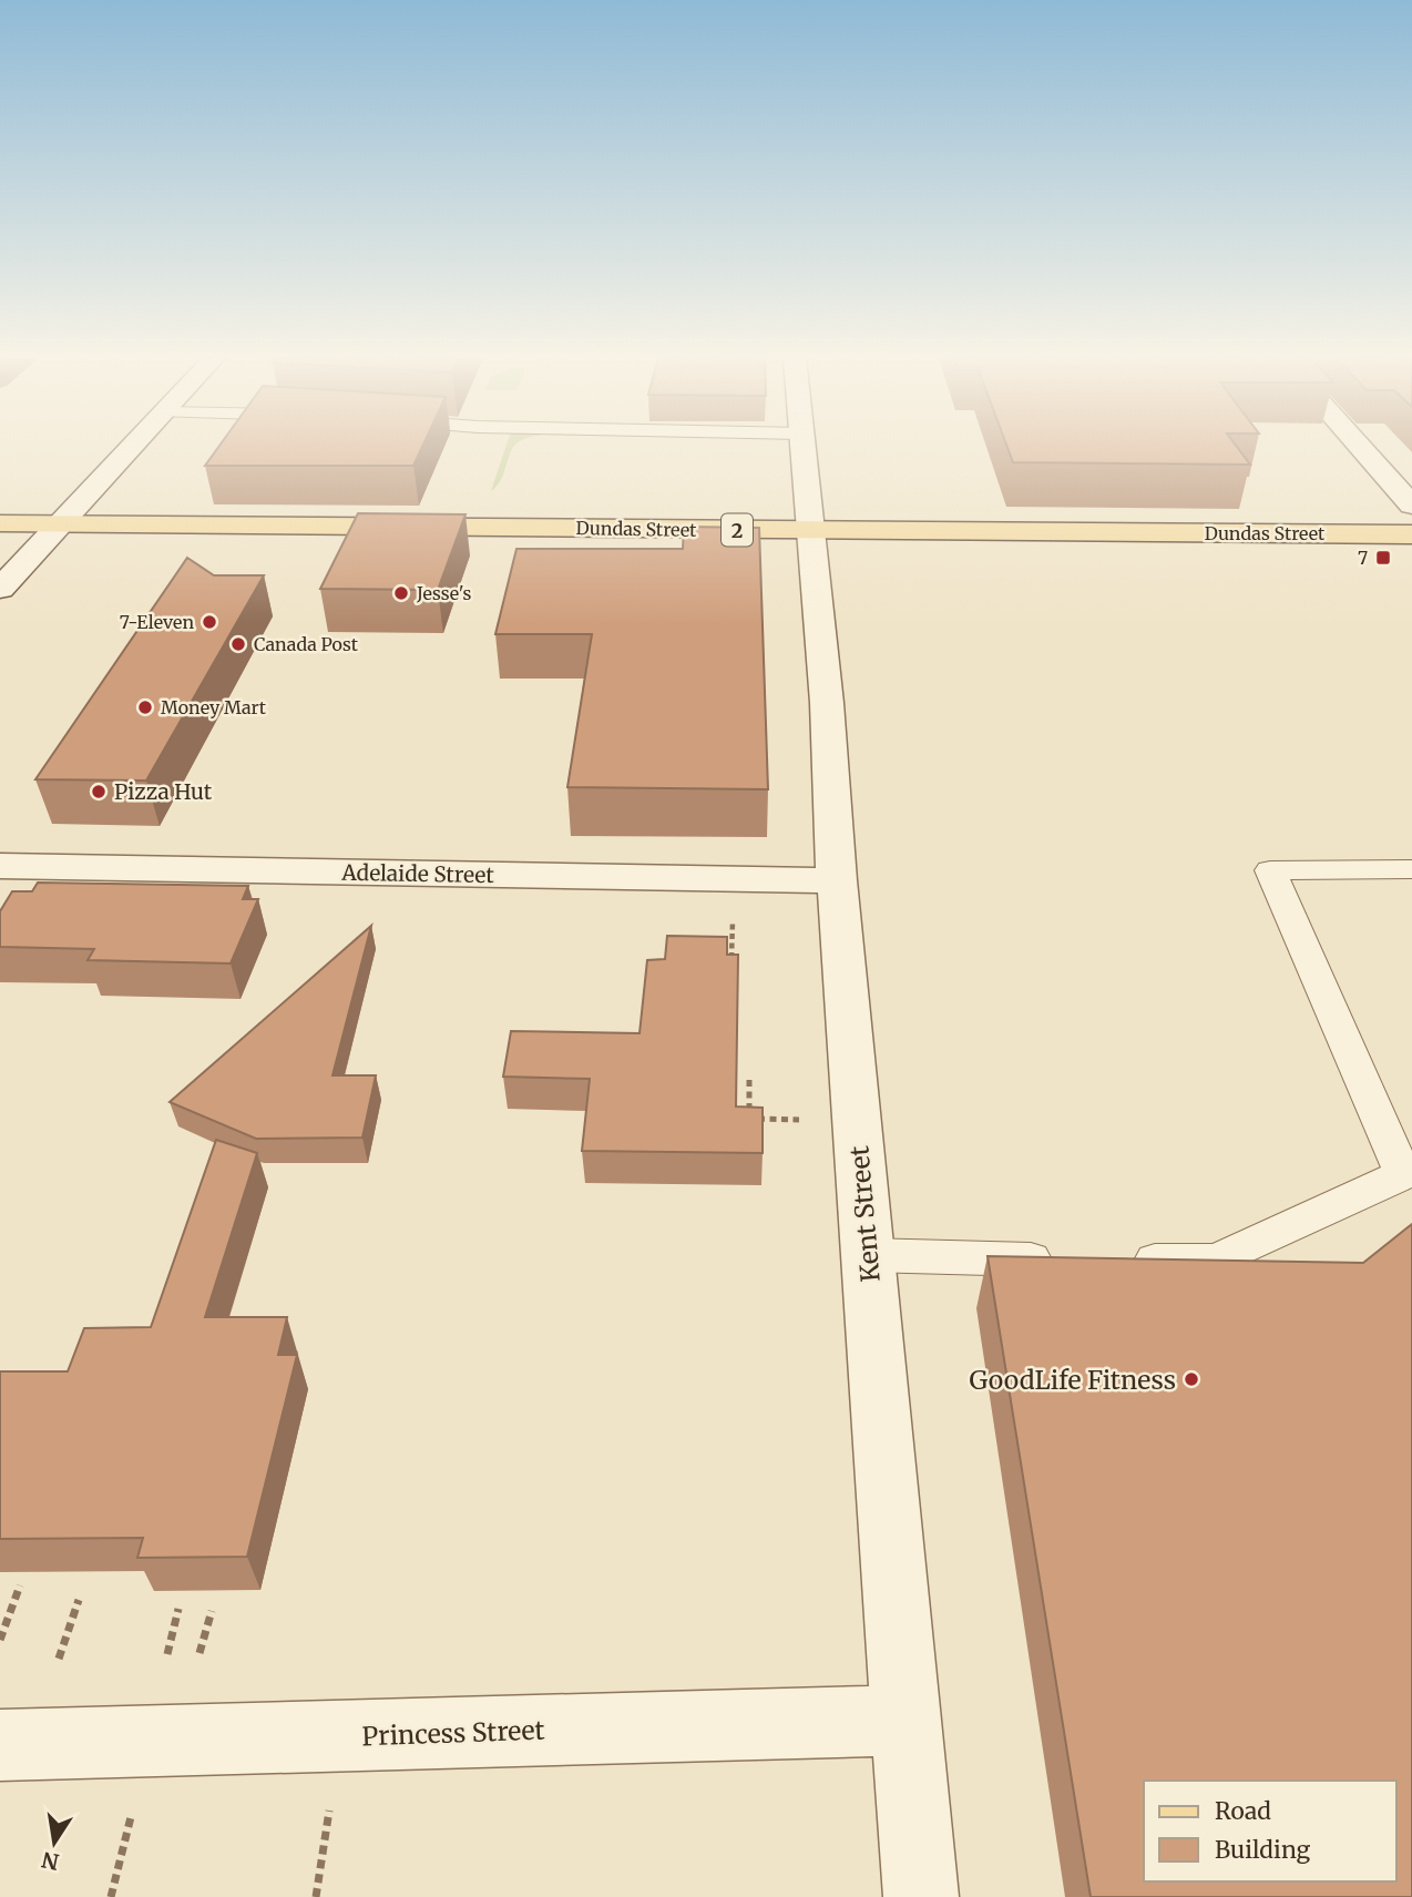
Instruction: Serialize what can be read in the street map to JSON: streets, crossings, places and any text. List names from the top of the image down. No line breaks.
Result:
{"streets":{"main road":["Dundas Street","2"],"street":["Adelaide Street","Kent Street","Princess Street"]},"crossings":[["Dundas Street","Kent Street"],["Adelaide Street","Kent Street"],["Kent Street","Princess Street"]],"places":{"transit":["7"],"other":["Jesse's","7-Eleven","Canada Post","Money Mart","Pizza Hut","GoodLife Fitness"]},"legend":["Road","Building"],"north":"bottom"}
